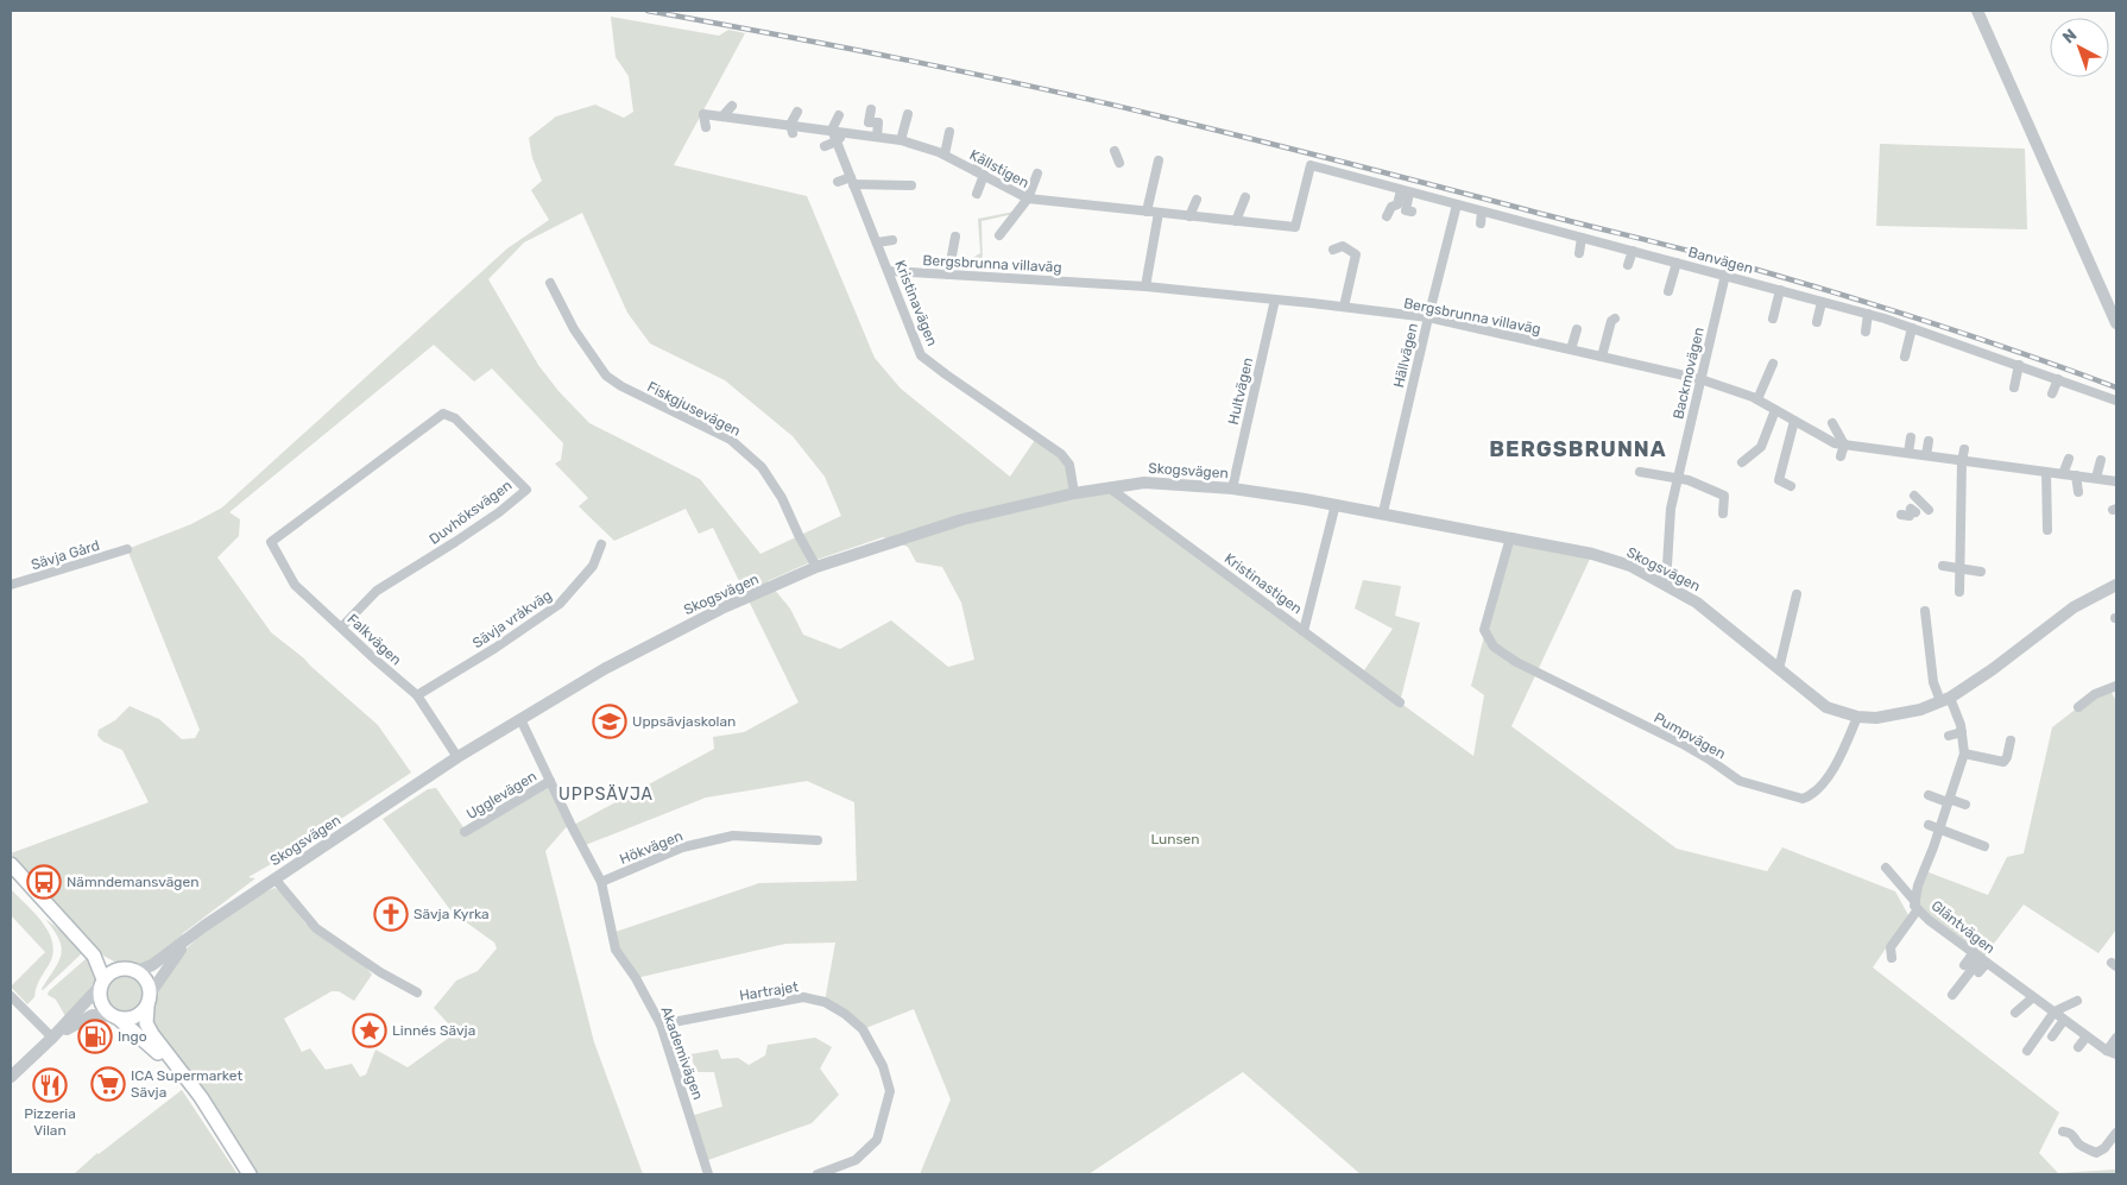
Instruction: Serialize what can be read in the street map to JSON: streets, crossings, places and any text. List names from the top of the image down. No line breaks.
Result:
{"streets":{"street":["Källstigen","Banvägen","Bergsbrunna villaväg","Kristinavägen","Hällvägen","Backmovägen","Hultvägen","Fiskgjusevägen","Skogsvägen","Duvhöksvägen","Sävja Gård","Kristinastigen","Sävja vråkväg","Falkvägen","Pumpvägen","Ugglevägen","Hökvägen","Gläntvägen","Hartrajet","Akademivägen"]},"crossings":[["Källstigen","Banvägen"],["Källstigen","Kristinavägen"],["Banvägen","Hällvägen"],["Banvägen","Backmovägen"],["Bergsbrunna villaväg","Kristinavägen"],["Bergsbrunna villaväg","Hällvägen"],["Bergsbrunna villaväg","Backmovägen"],["Bergsbrunna villaväg","Hultvägen"],["Kristinavägen","Skogsvägen"],["Hällvägen","Skogsvägen"],["Backmovägen","Skogsvägen"],["Hultvägen","Skogsvägen"],["Fiskgjusevägen","Skogsvägen"],["Skogsvägen","Kristinastigen"],["Skogsvägen","Falkvägen"],["Skogsvägen","Pumpvägen"],["Skogsvägen","Gläntvägen"],["Skogsvägen","Akademivägen"],["Duvhöksvägen","Falkvägen"],["Sävja vråkväg","Falkvägen"],["Ugglevägen","Akademivägen"],["Hökvägen","Akademivägen"],["Hartrajet","Akademivägen"]],"districts":["BERGSBRUNNA","UPPSÄVJA"],"parks":["Lunsen"],"places":{"school or university":["Uppsävjaskolan"],"bus stop":["Nämndemansvägen"],"church":["Sävja Kyrka"],"place":["Linnés Sävja"],"fuel station":["Ingo"],"supermarket":["ICA Supermarket Sävja"],"restaurant":["Pizzeria Vilan"]},"north":"top left"}
